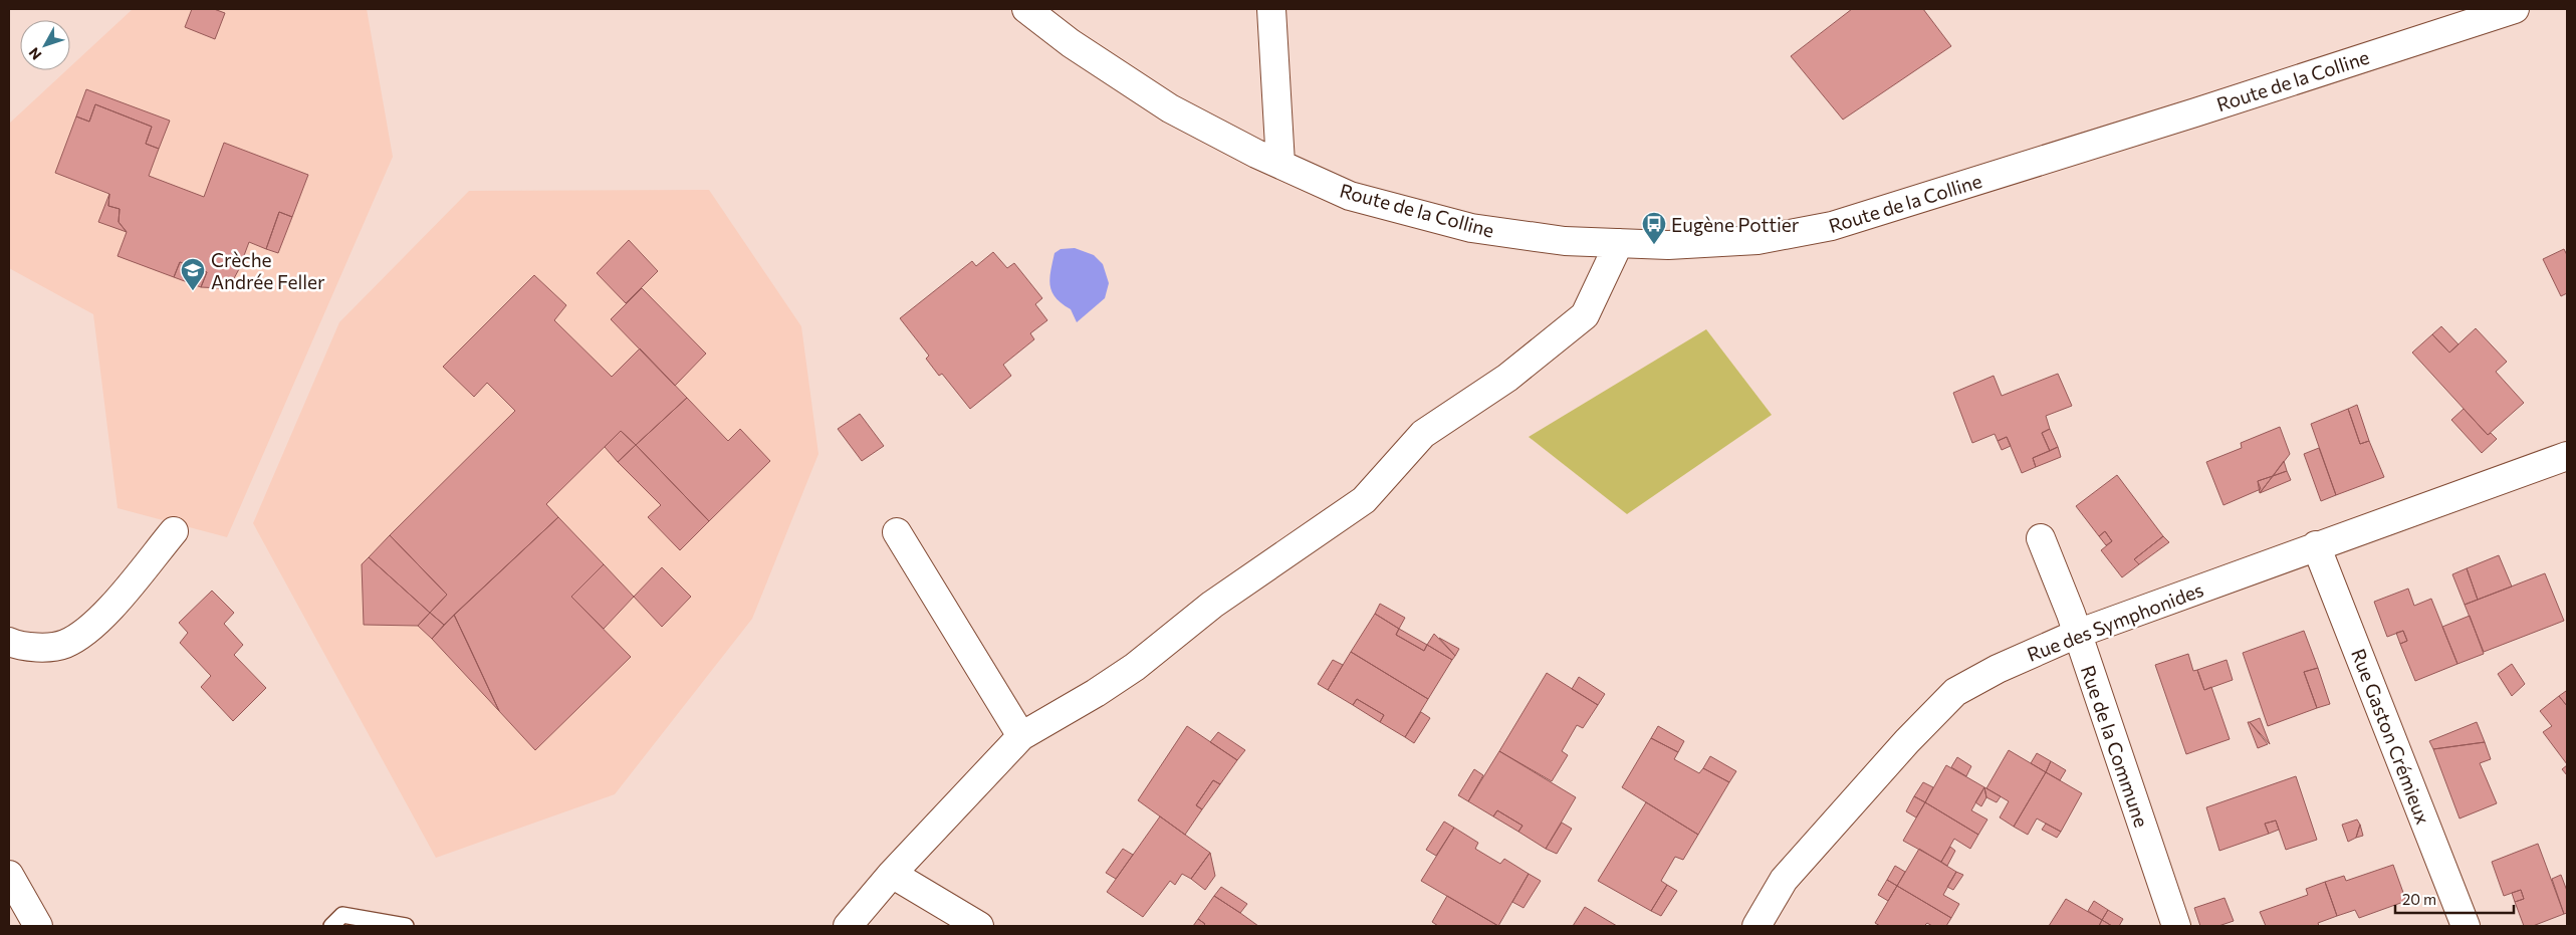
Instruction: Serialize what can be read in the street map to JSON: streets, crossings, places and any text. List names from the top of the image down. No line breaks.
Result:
{"streets":{"street":["Route de la Colline","Rue des Symphonides","Rue Gaston Crémieux","Rue de la Commune"]},"crossings":[["Rue des Symphonides","Rue Gaston Crémieux"],["Rue des Symphonides","Rue de la Commune"]],"places":{"bus stop":["Eugène Pottier"],"school or university":["Crèche Andrée Feller"]},"scale_bar":"20 m","north":"bottom left"}
